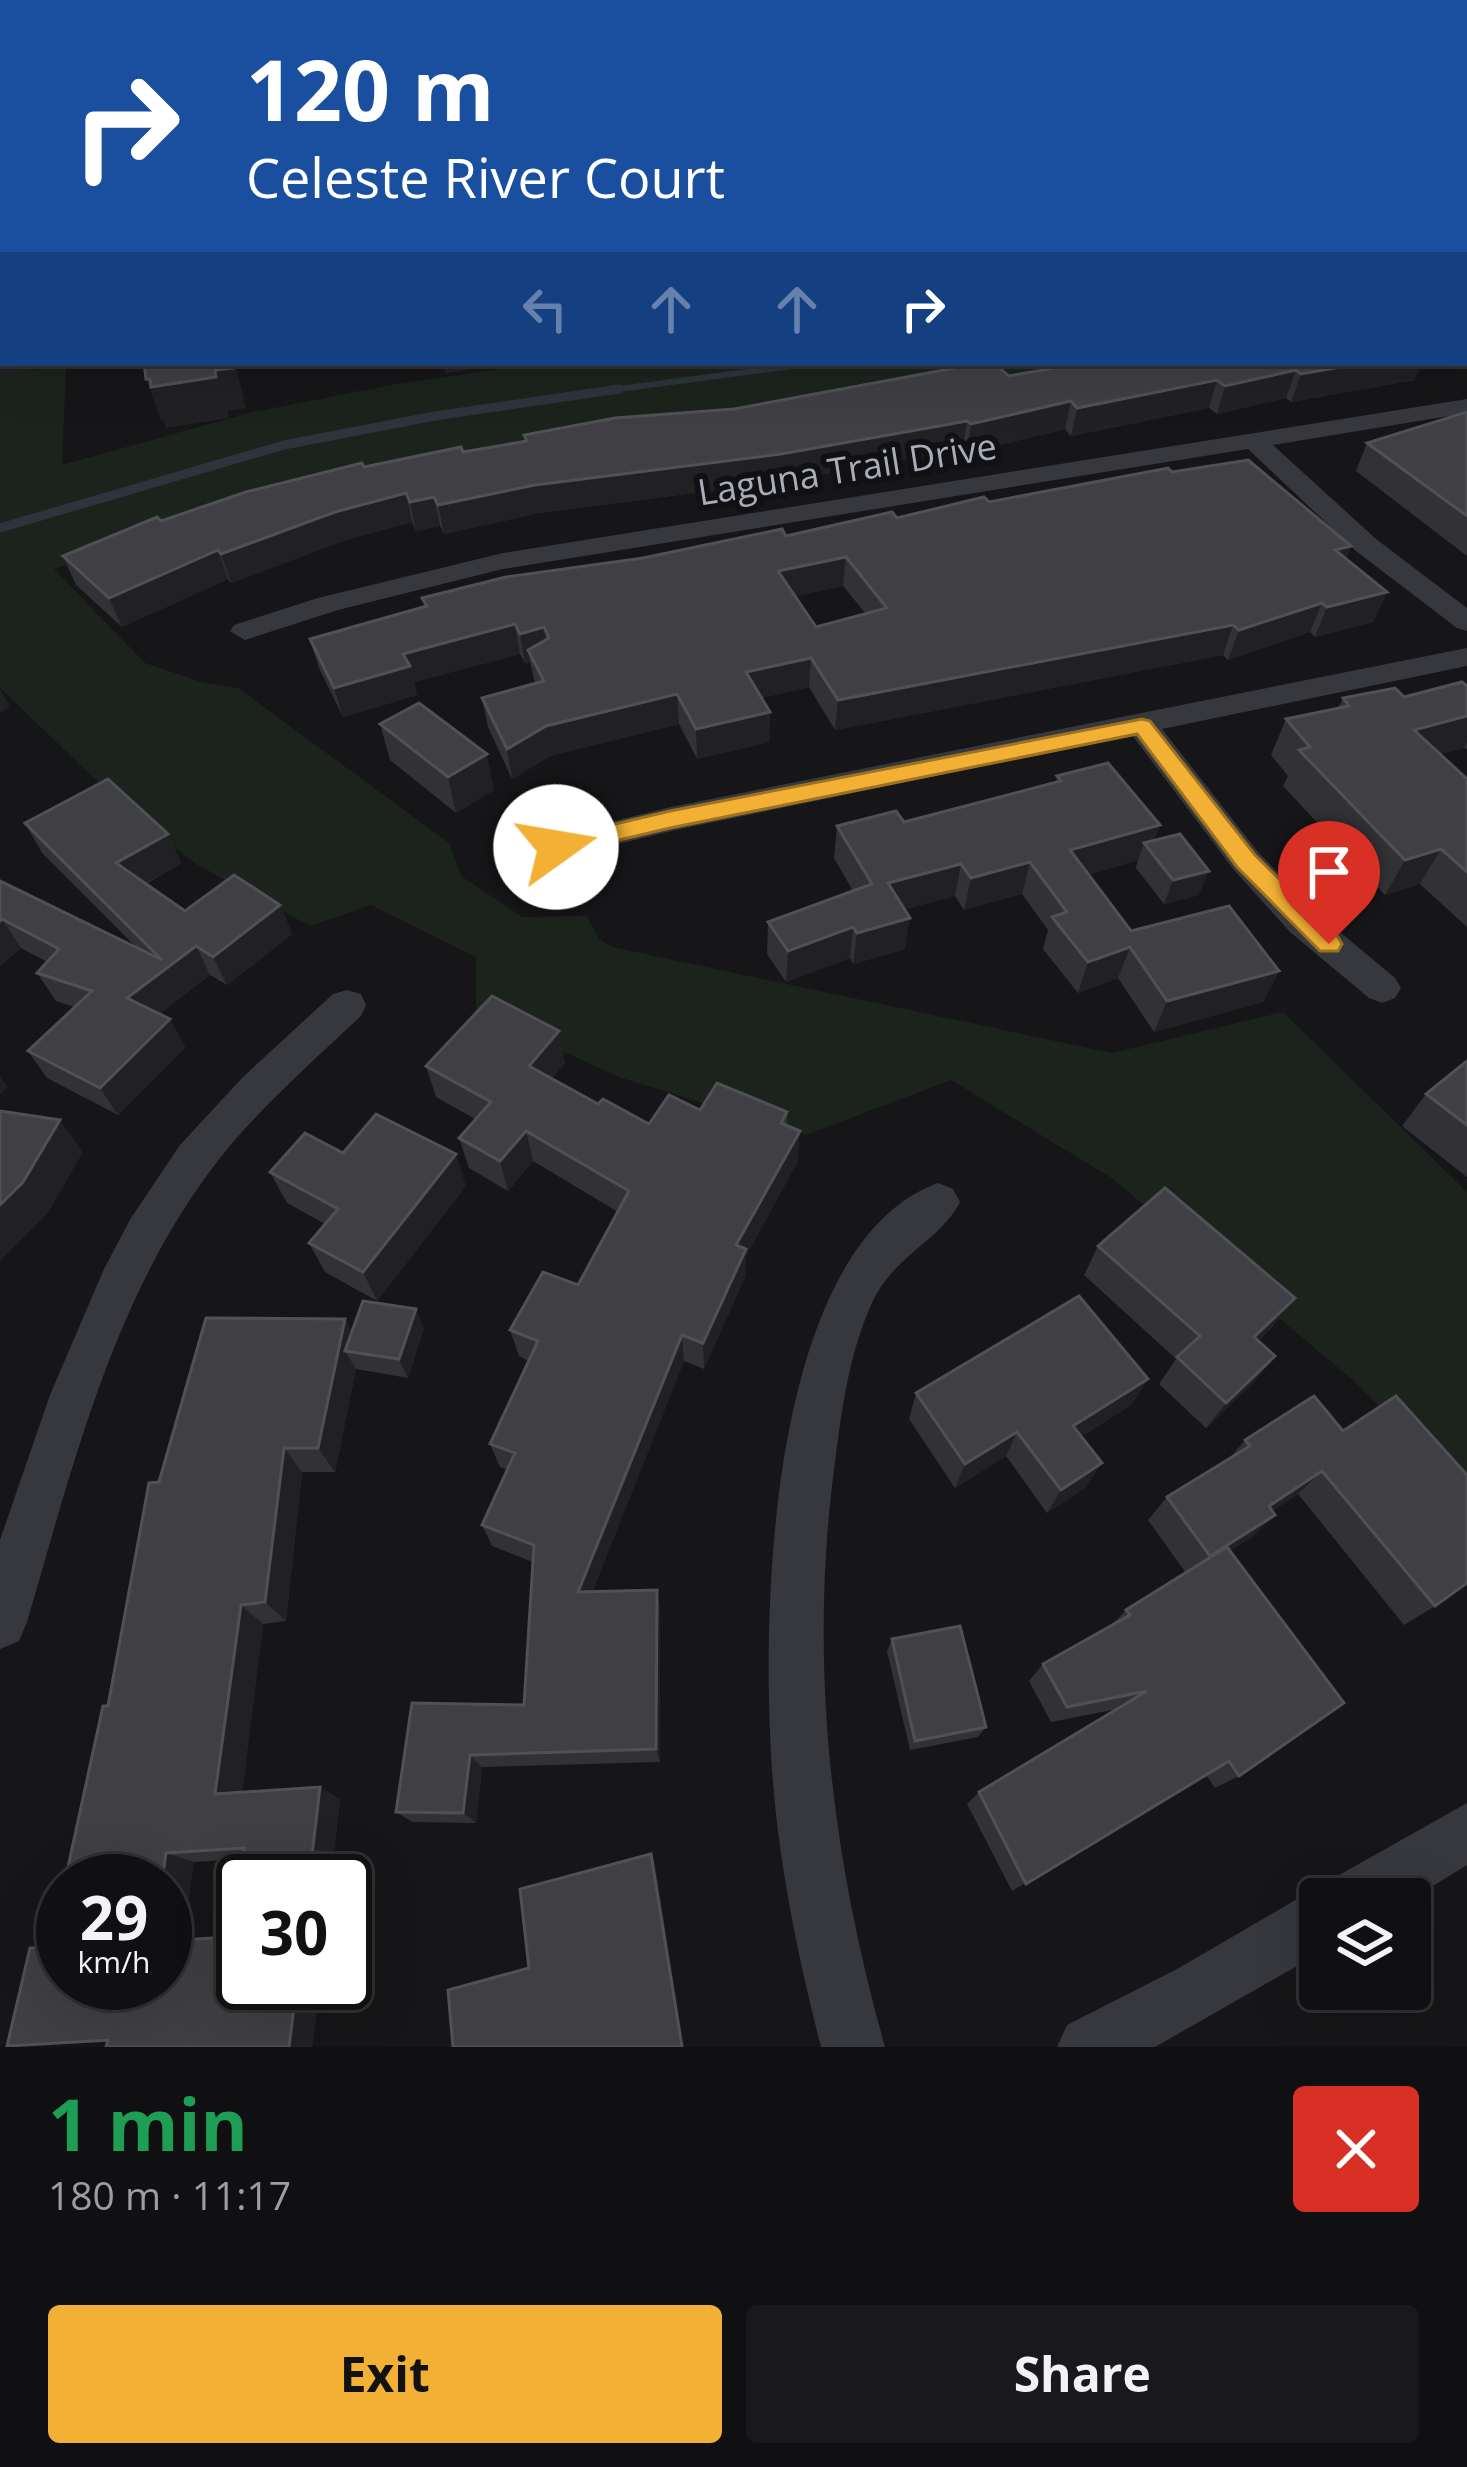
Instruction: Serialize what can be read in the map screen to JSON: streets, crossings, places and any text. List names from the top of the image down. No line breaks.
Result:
{"streets":{"street":["Laguna Trail Drive"]},"page":{"turn":["120 m","Celeste River Court"],"speed":"29 km/h","limit":"30","heading":["1 min","180 m · 11:17"],"buttons":["Exit","Share"]}}
